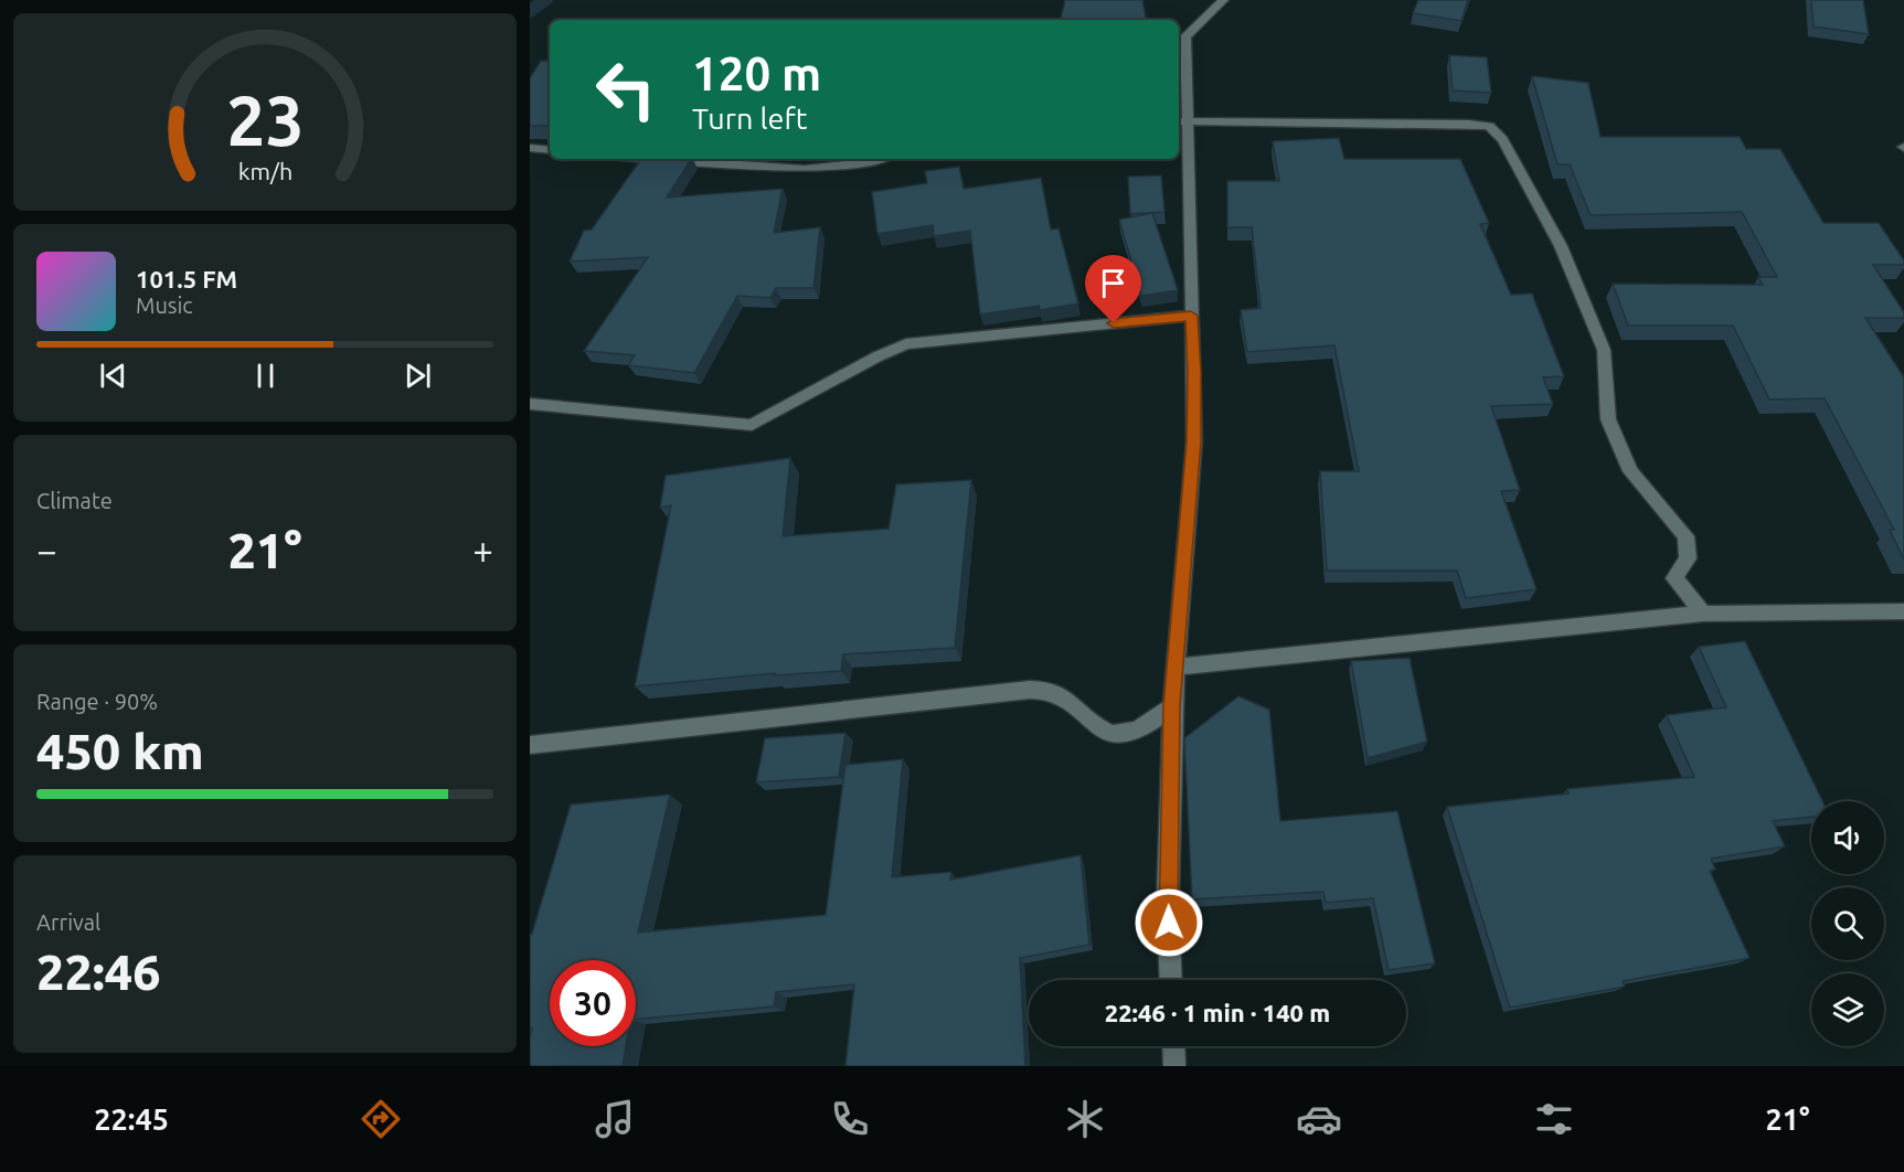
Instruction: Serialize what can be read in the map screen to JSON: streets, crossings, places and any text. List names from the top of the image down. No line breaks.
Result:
{"page":{"turn":["120 m","Turn left"],"song":["101.5 FM","Music"],"tile":["Climate",["Range · 90%","450 km"],["Arrival","22:46"]],"heat":["−","21°","+"],"limit":"30","trip":"22:46 · 1 min · 140 m","tabs":["22:45","21°"],"gauge":["23","km/h"]}}
